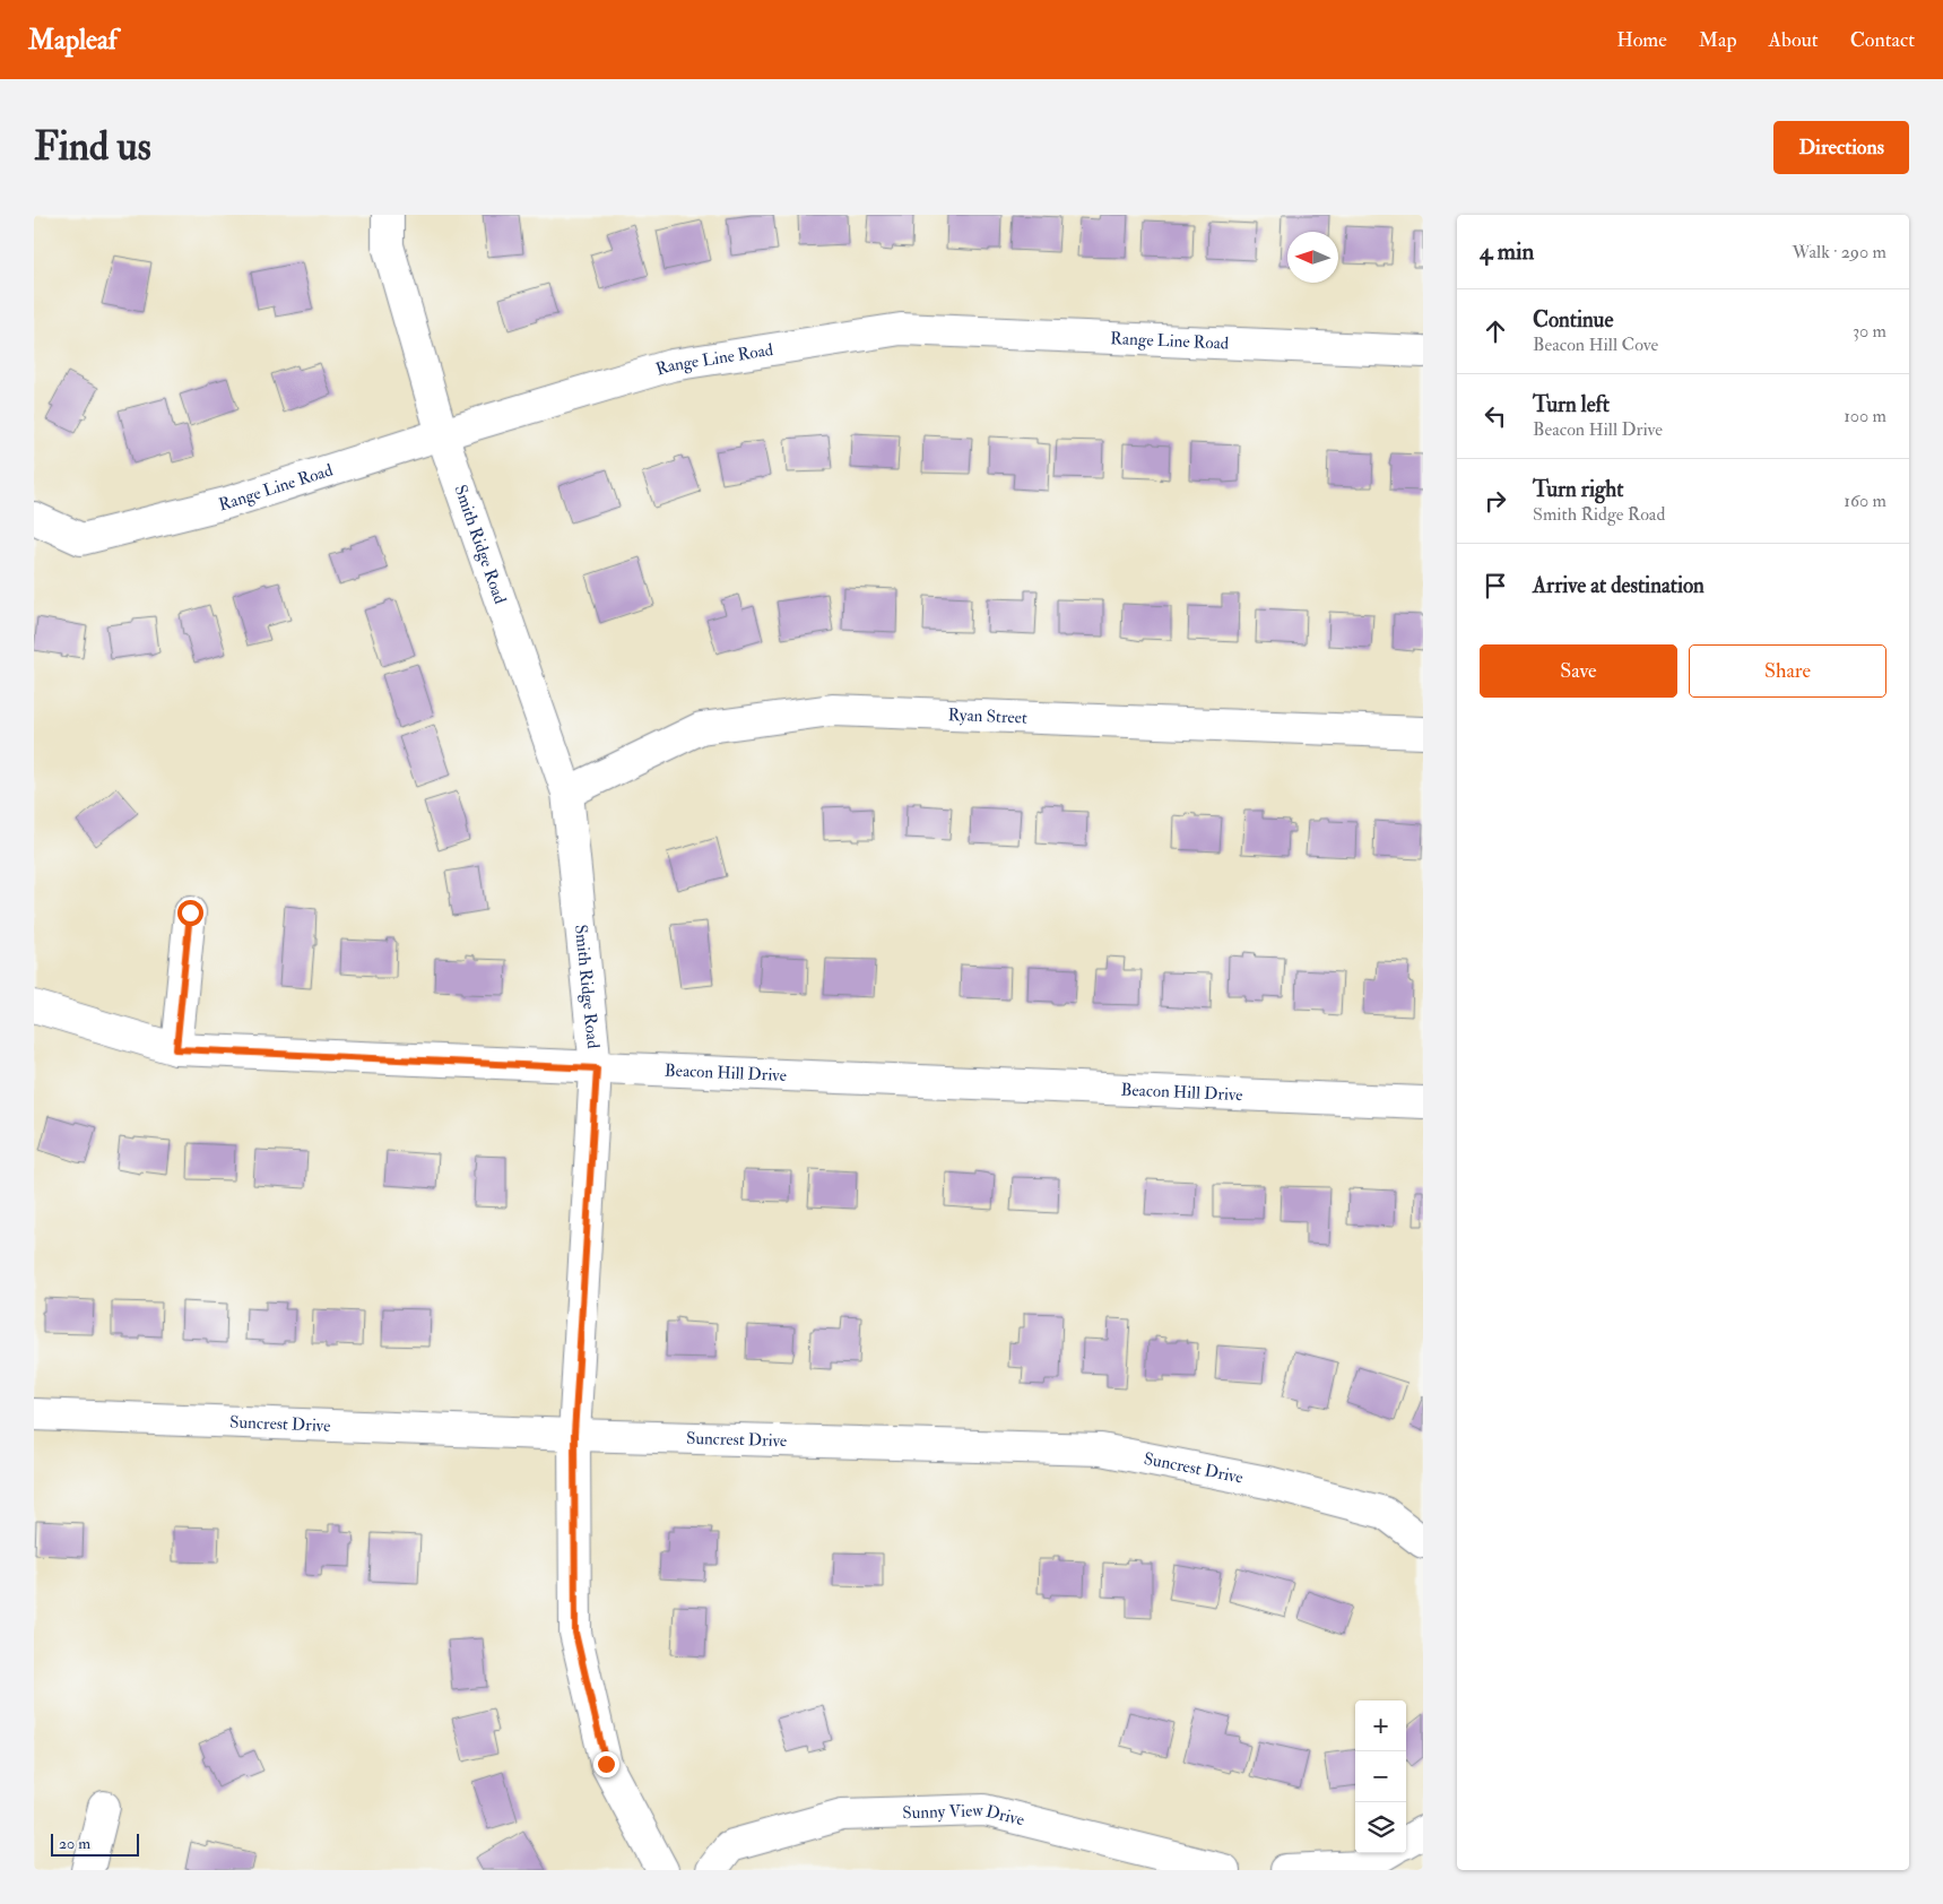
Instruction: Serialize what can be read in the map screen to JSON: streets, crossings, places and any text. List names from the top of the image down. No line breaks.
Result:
{"streets":{"street":["Range Line Road","Smith Ridge Road","Ryan Street","Beacon Hill Drive","Suncrest Drive","Sunny View Drive"]},"crossings":[["Range Line Road","Smith Ridge Road"],["Smith Ridge Road","Ryan Street"],["Smith Ridge Road","Beacon Hill Drive"],["Smith Ridge Road","Suncrest Drive"]],"scale_bar":"20 m","north":"left","page":{"header":"Mapleaf","nav":["Home","Map","About","Contact"],"buttons":["Directions",["Save","Share"]],"title":"Find us","heading":["4 min","Walk · 290 m"],"list":[["Continue","Beacon Hill Cove","30 m"],["Turn left","Beacon Hill Drive","100 m"],["Turn right","Smith Ridge Road","160 m"],"Arrive at destination"],"map_buttons":["+","−"],"scale":"20 m"}}
